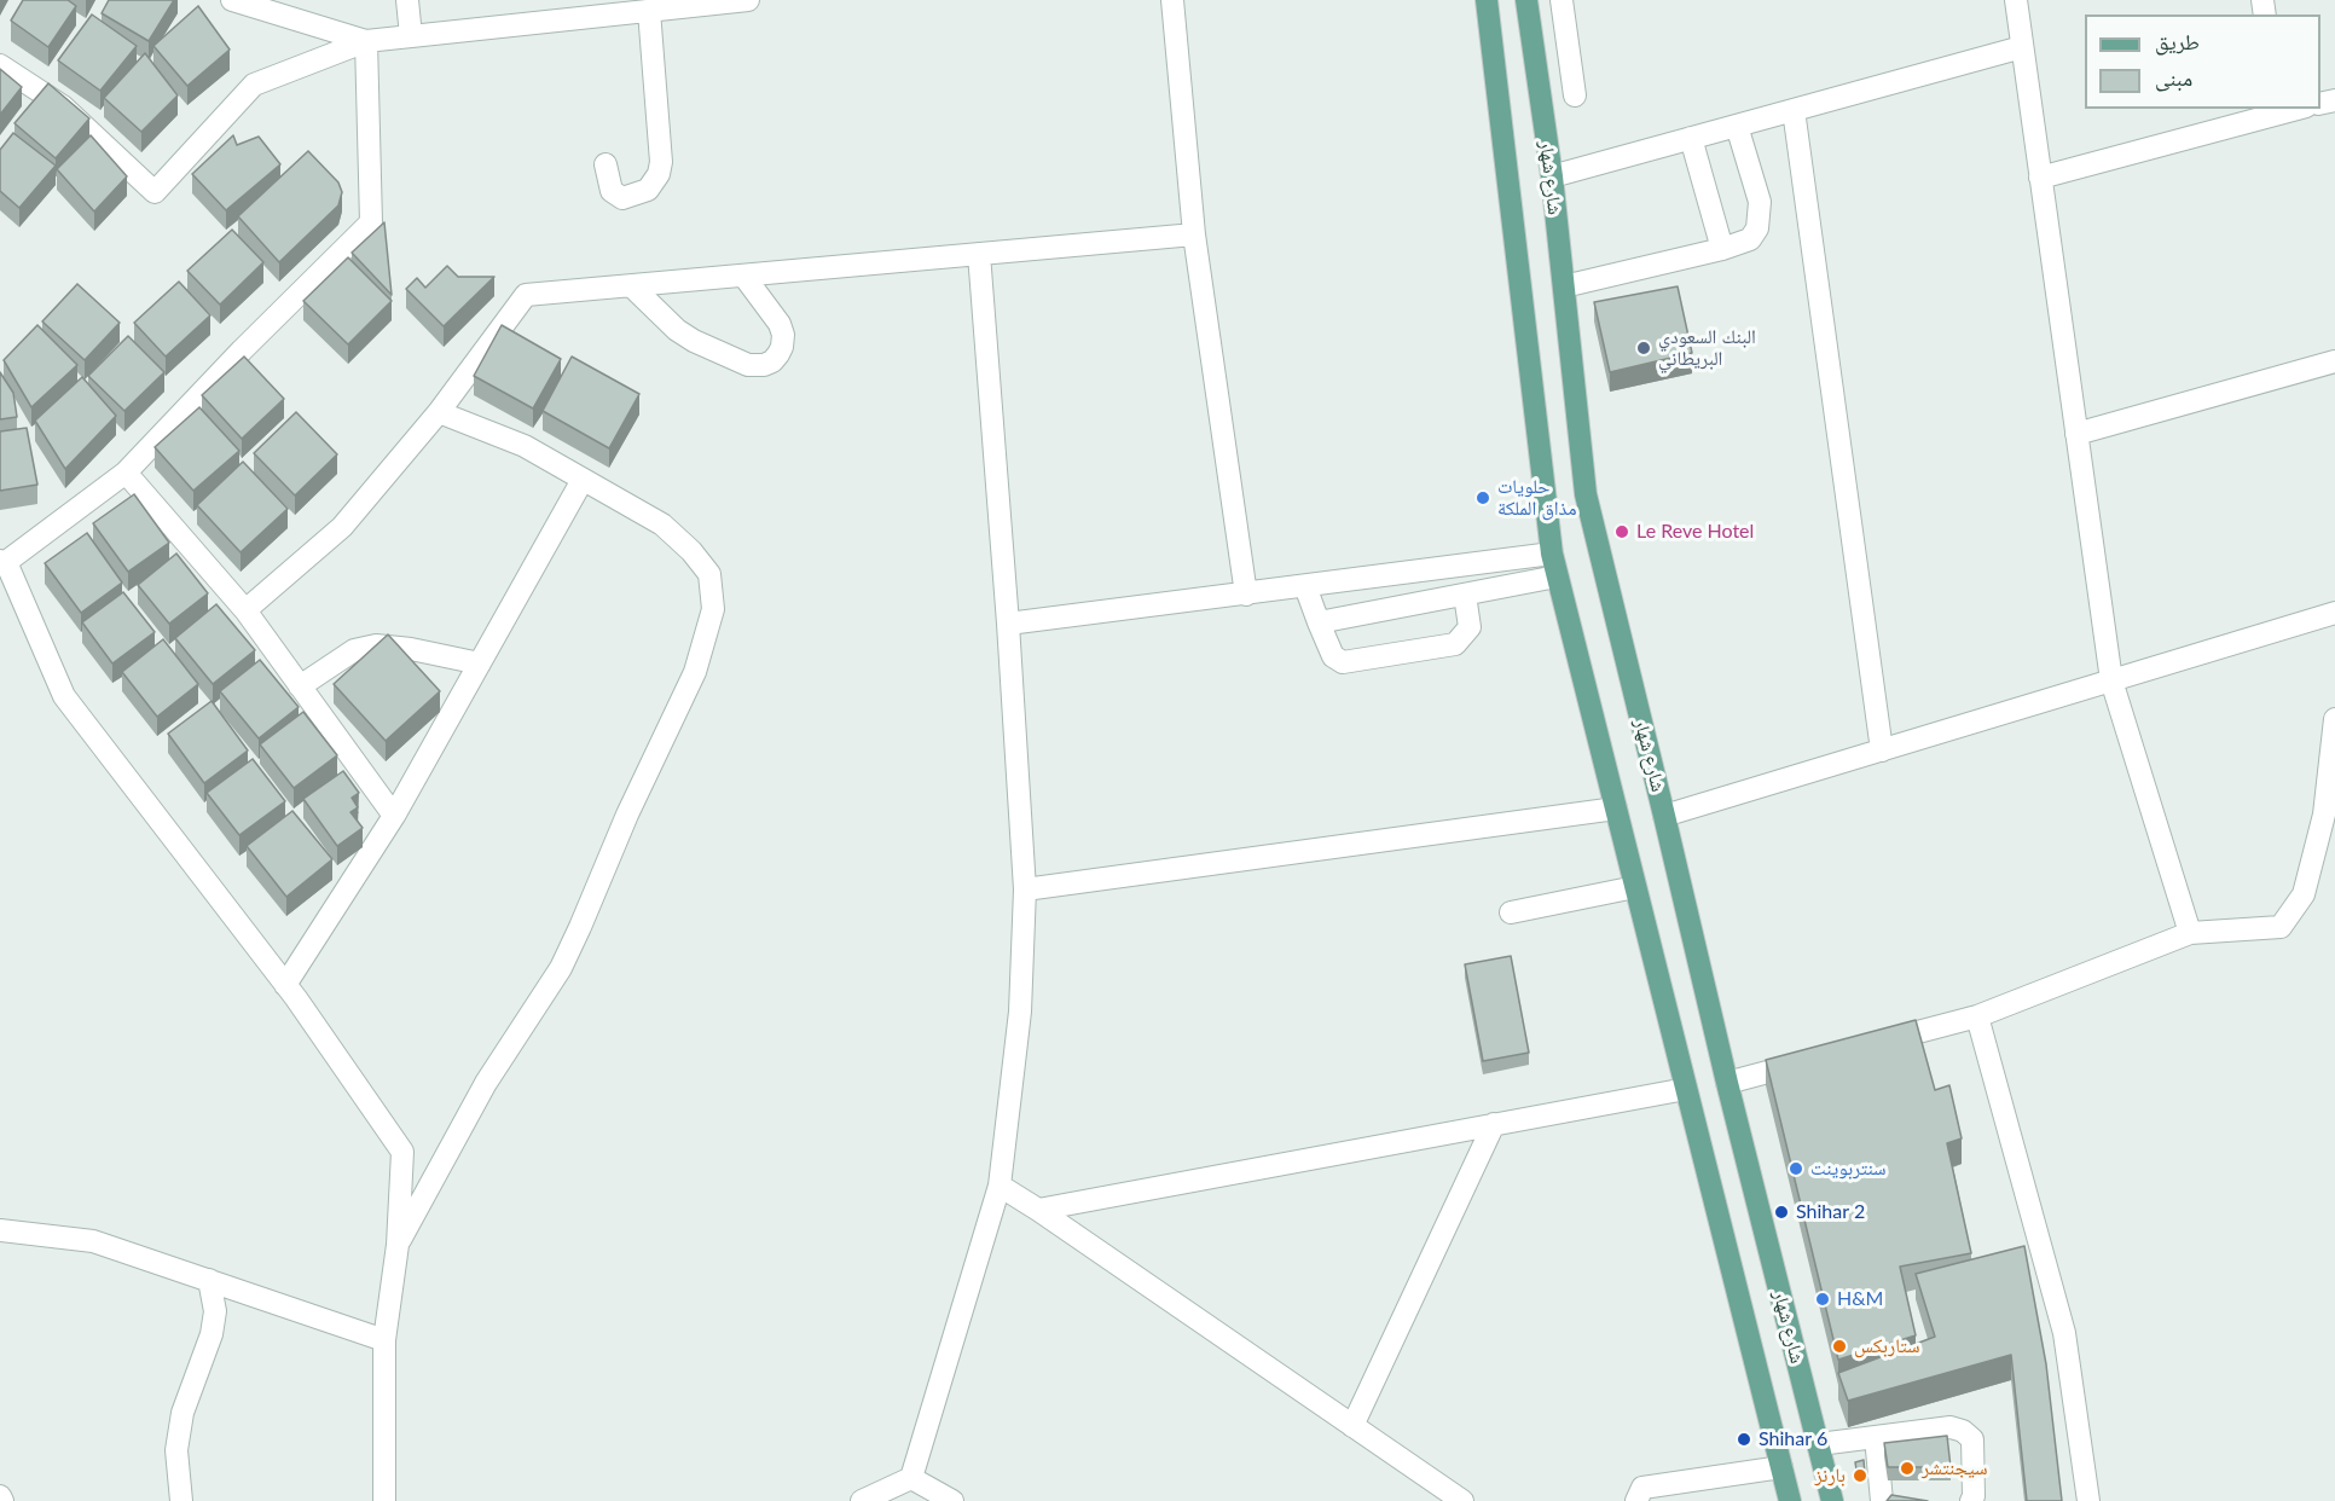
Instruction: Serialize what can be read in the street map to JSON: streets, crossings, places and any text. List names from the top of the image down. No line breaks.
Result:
{"streets":{"main road":["شارع شهار"]},"places":["البنك السعودي البريطاني","حلويات مذاق الملكة","Le Reve Hotel","سنتربوينت","Shihar 2","H&M","ستاربكس","Shihar 6","سيجنتشر","بارنز"],"legend":["طريق","مبنى"]}
